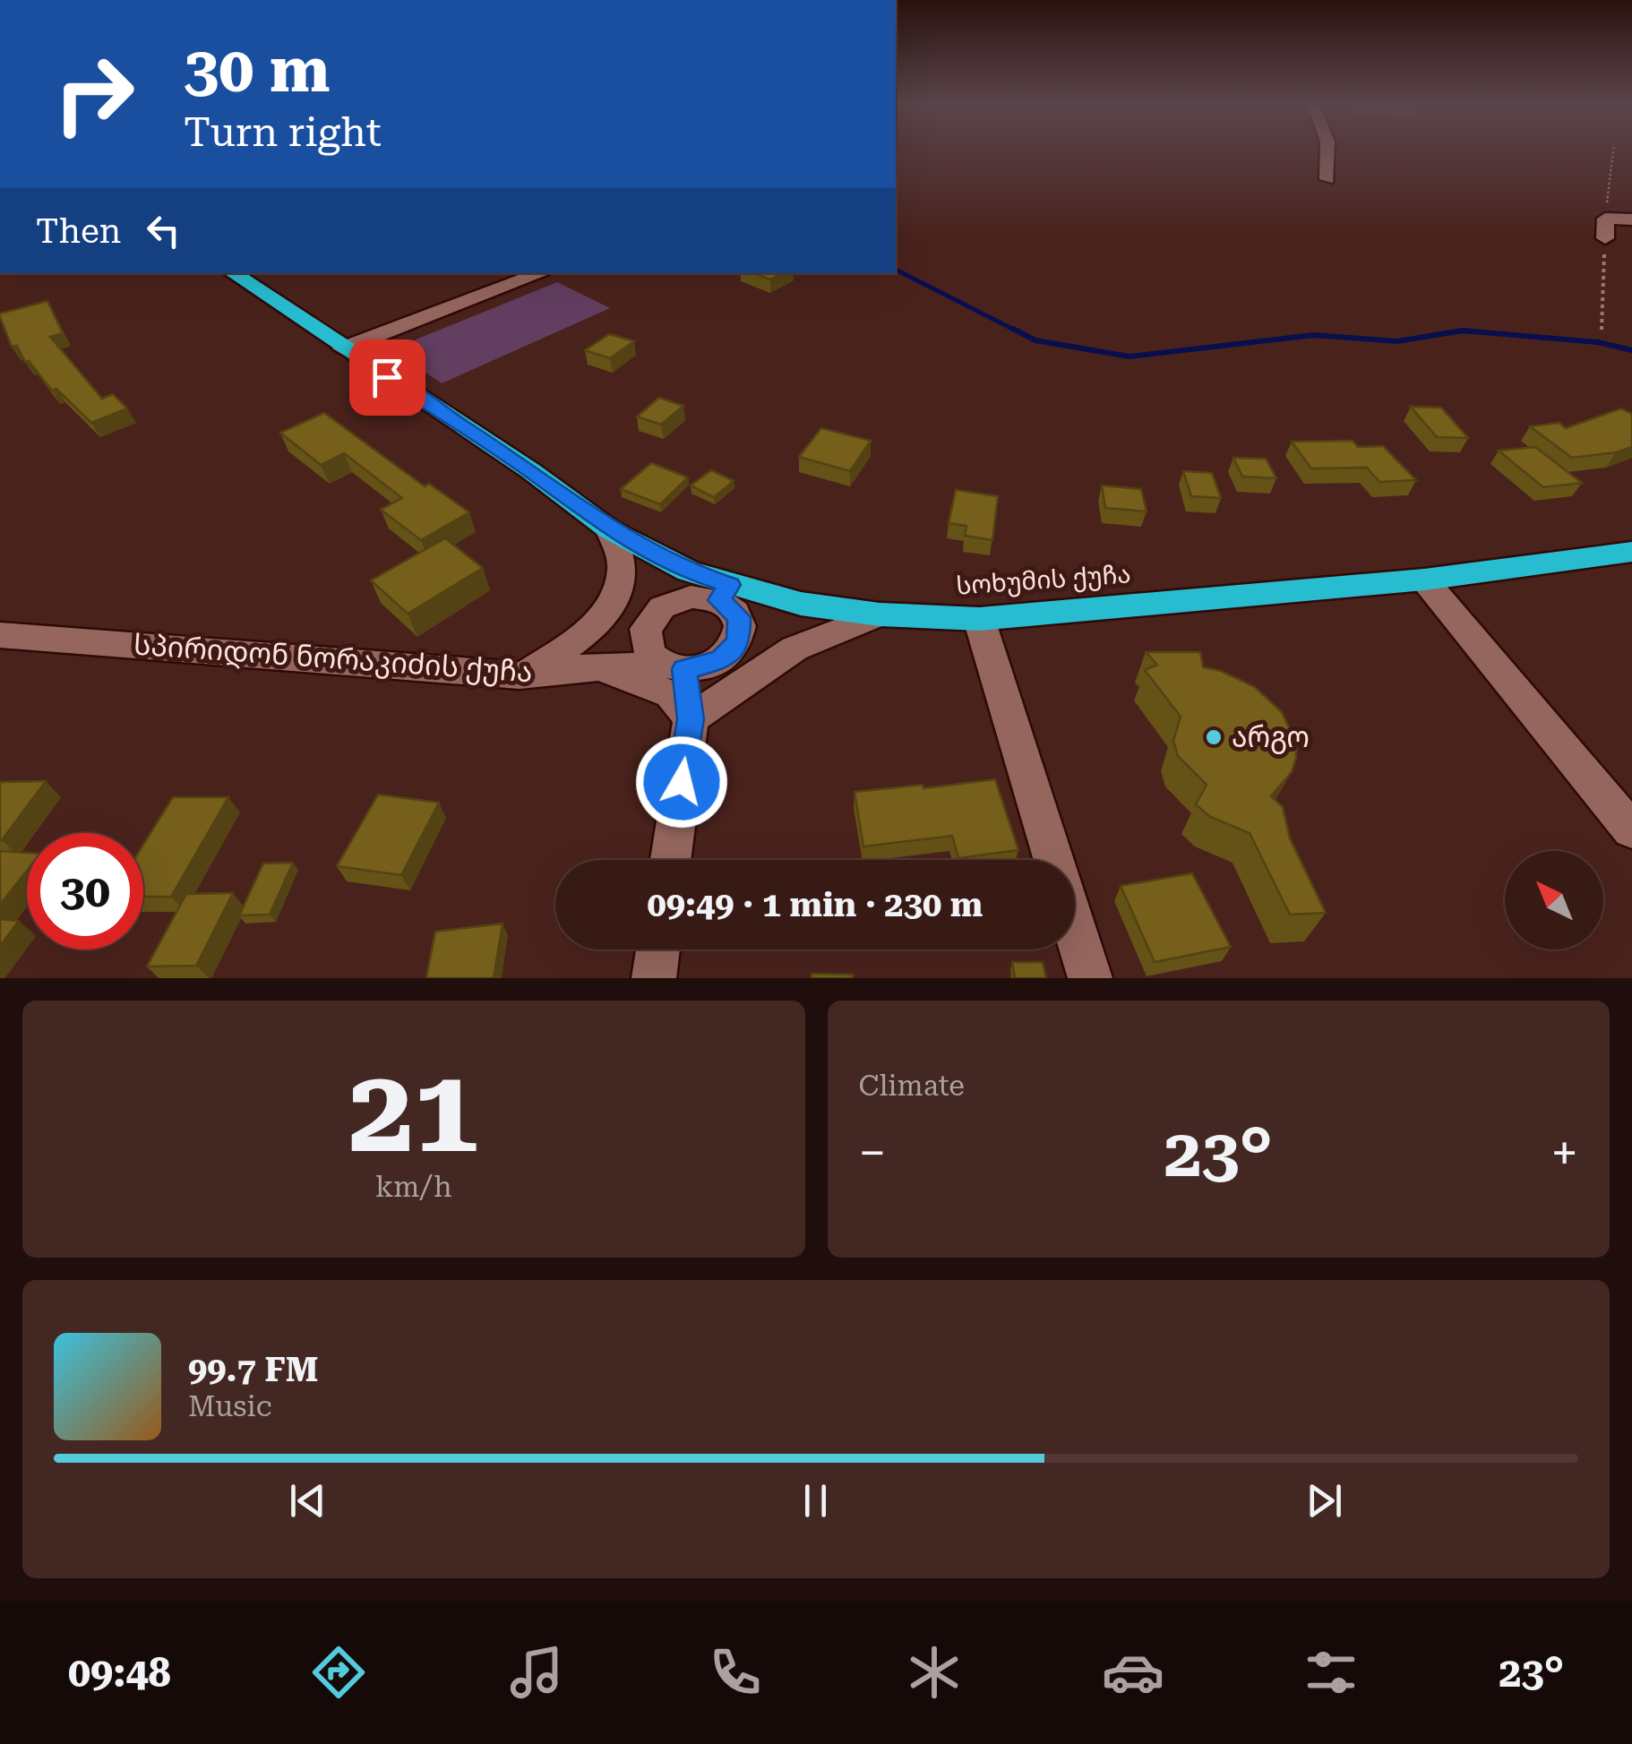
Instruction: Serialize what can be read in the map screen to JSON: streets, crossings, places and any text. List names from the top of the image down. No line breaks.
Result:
{"streets":{"highway":["სოხუმის ქუჩა"],"street":["სპირიდონ ნორაკიძის ქუჩა"]},"crossings":[["სოხუმის ქუჩა","სპირიდონ ნორაკიძის ქუჩა"]],"places":["არგო"],"north":"top left","page":{"turn":["30 m","Turn right"],"then":"Then","limit":"30","trip":"09:49 · 1 min · 230 m","tile":[["21","km/h"],"Climate"],"heat":["−","23°","+"],"song":["99.7 FM","Music"],"tabs":["09:48","23°"]}}
